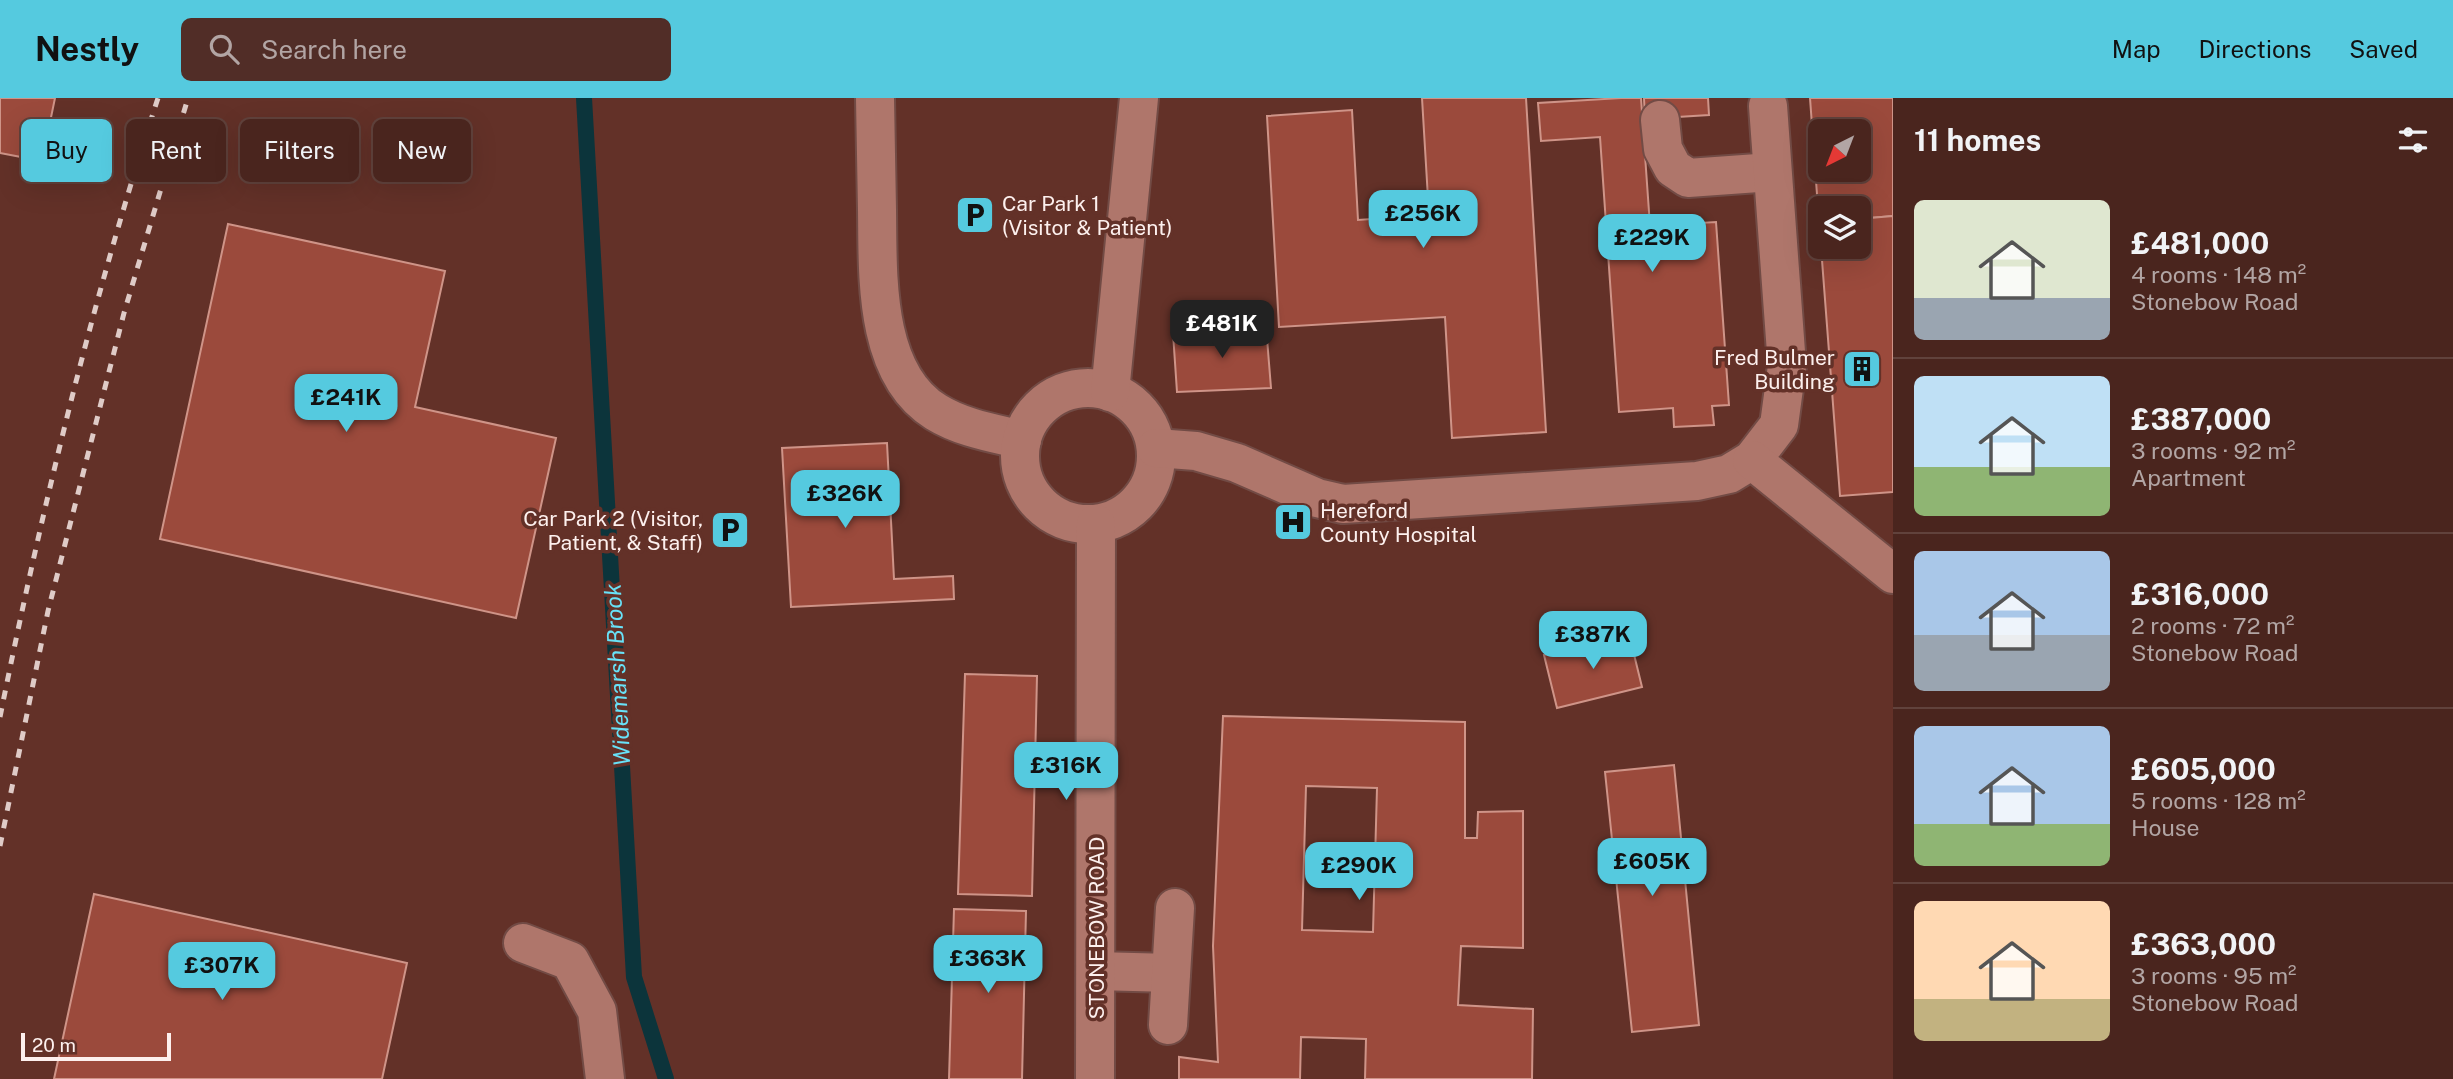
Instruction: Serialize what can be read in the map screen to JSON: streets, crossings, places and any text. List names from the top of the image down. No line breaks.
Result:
{"streets":{"street":["STONEBOW ROAD"]},"water":["Widemarsh Brook"],"places":{"parking":["Car Park 1 (Visitor & Patient)","Car Park 2 (Visitor, Patient, & Staff)"],"building":["Fred Bulmer Building"],"hospital":["Hereford County Hospital"]},"scale_bar":"20 m","north":"bottom left","page":{"header":"Nestly","search":"Search here","nav":["Map","Directions","Saved"],"heading":"11 homes","chip":["Buy","Rent","Filters","New"],"list":[{"name":"£481,000","note":"4 rooms · 148 m² · Stonebow Road"},{"name":"£387,000","note":"3 rooms · 92 m² · Apartment"},{"name":"£316,000","note":"2 rooms · 72 m² · Stonebow Road"},{"name":"£605,000","note":"5 rooms · 128 m² · House"},{"name":"£363,000","note":"3 rooms · 95 m² · Stonebow Road"}],"price":["£256K","£229K","£481K","£241K","£326K","£387K","£316K","£605K","£290K","£363K","£307K"],"scale":"20 m"}}
